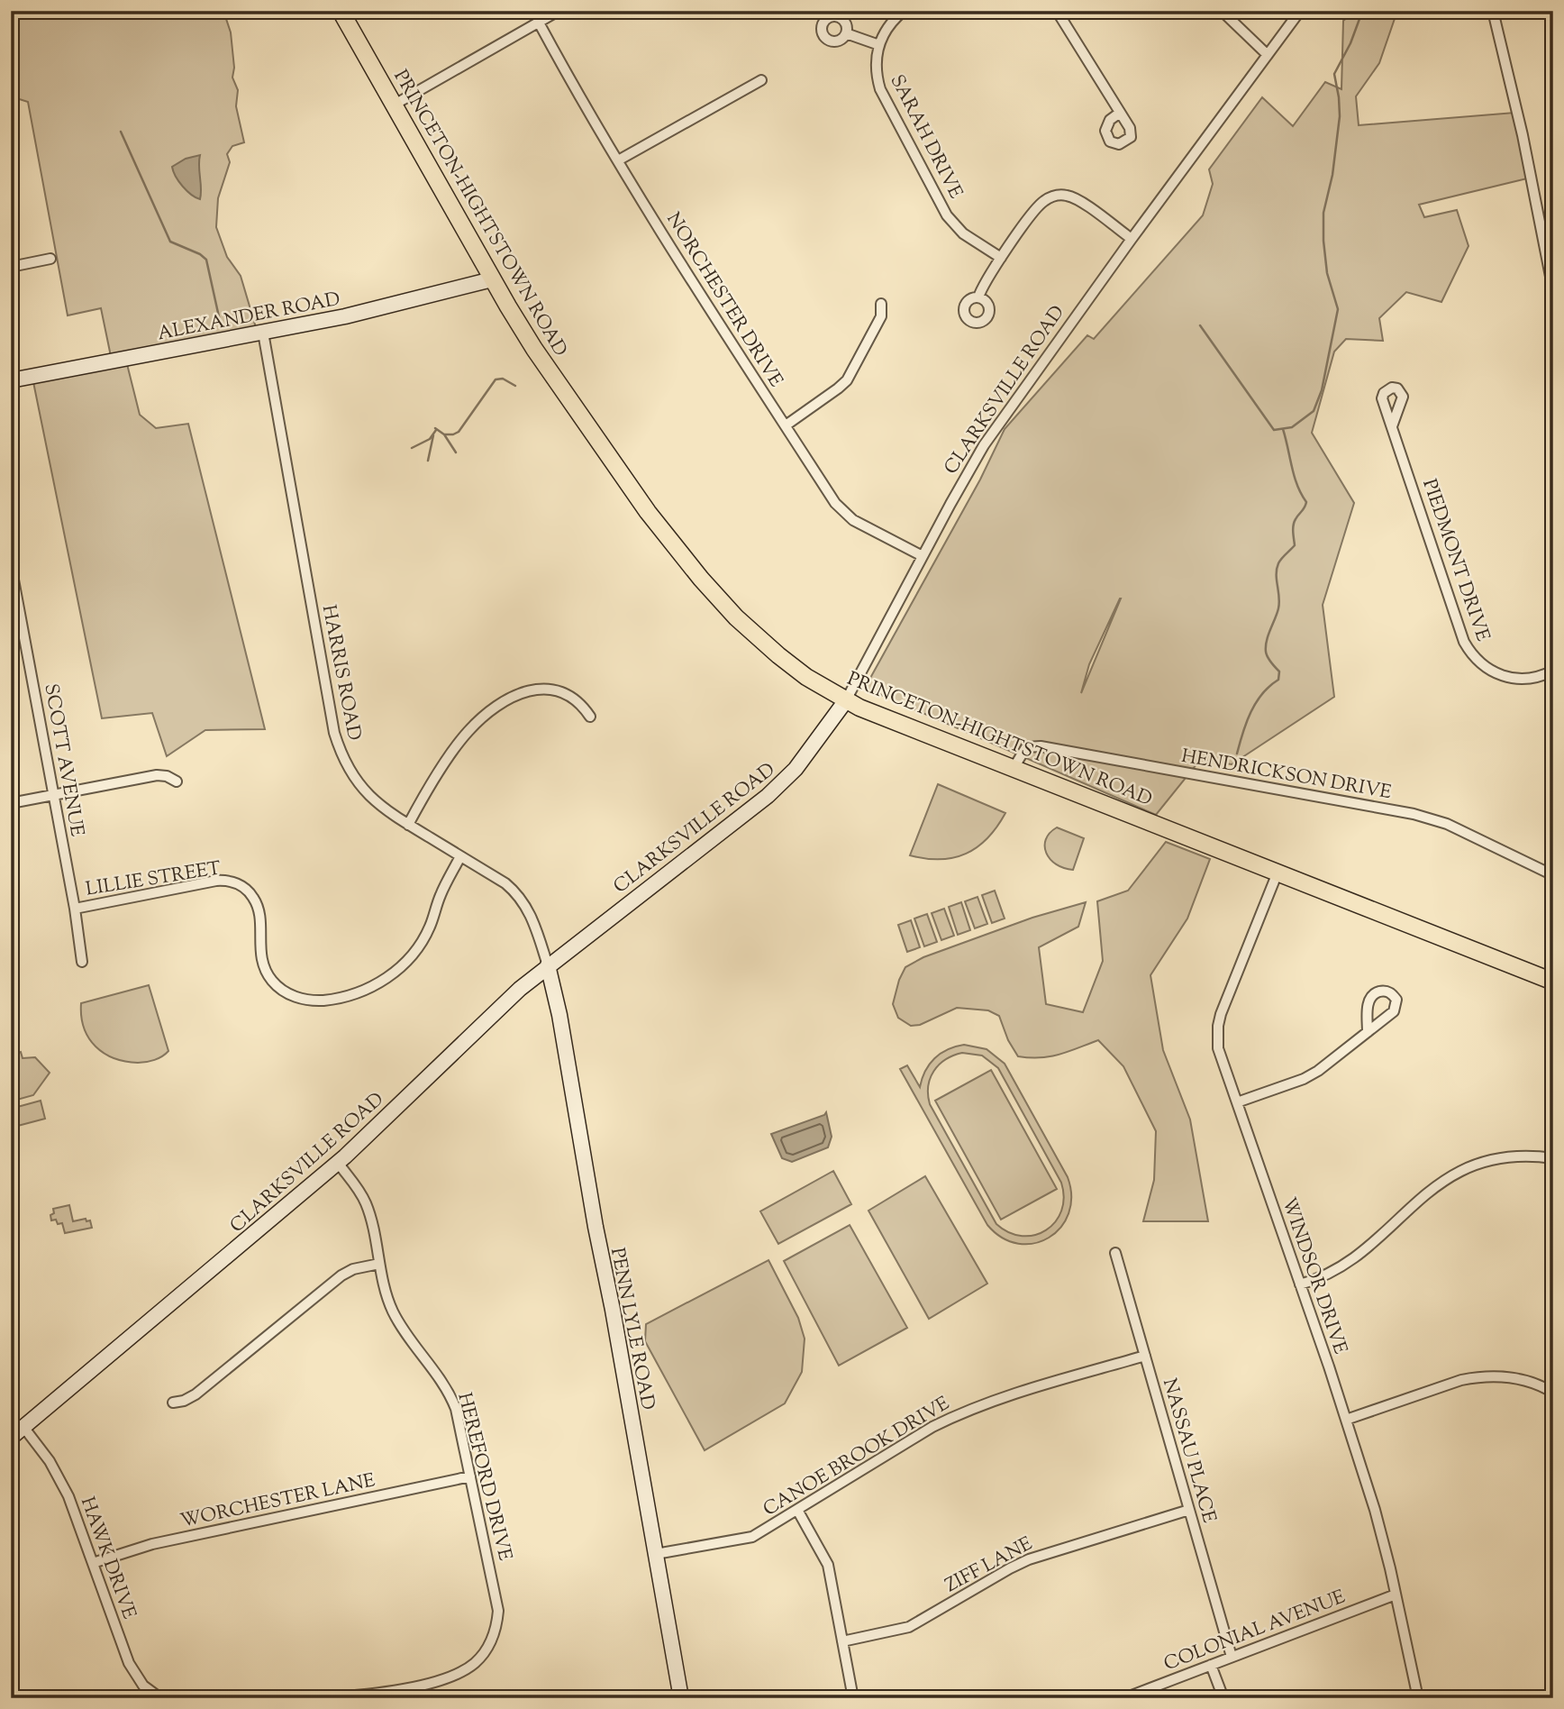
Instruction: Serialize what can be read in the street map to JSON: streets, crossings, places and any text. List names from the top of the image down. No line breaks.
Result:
{"streets":{"main road":["PRINCETON-HIGHTSTOWN ROAD"],"street":["SARAH DRIVE","NORCHESTER DRIVE","ALEXANDER ROAD","CLARKSVILLE ROAD","PIEDMONT DRIVE","HARRIS ROAD","SCOTT AVENUE","HENDRICKSON DRIVE","LILLIE STREET","WINDSOR DRIVE","PENN LYLE ROAD","NASSAU PLACE","CANOE BROOK DRIVE","HEREFORD DRIVE","WORCHESTER LANE","HAWK DRIVE","ZIFF LANE","COLONIAL AVENUE"]},"crossings":[["PRINCETON-HIGHTSTOWN ROAD","ALEXANDER ROAD"],["PRINCETON-HIGHTSTOWN ROAD","CLARKSVILLE ROAD"],["PRINCETON-HIGHTSTOWN ROAD","HENDRICKSON DRIVE"],["PRINCETON-HIGHTSTOWN ROAD","WINDSOR DRIVE"],["NORCHESTER DRIVE","CLARKSVILLE ROAD"],["ALEXANDER ROAD","HARRIS ROAD"],["CLARKSVILLE ROAD","HARRIS ROAD"],["CLARKSVILLE ROAD","PENN LYLE ROAD"],["CLARKSVILLE ROAD","HEREFORD DRIVE"],["CLARKSVILLE ROAD","HAWK DRIVE"],["HARRIS ROAD","LILLIE STREET"],["HARRIS ROAD","PENN LYLE ROAD"],["SCOTT AVENUE","LILLIE STREET"],["WINDSOR DRIVE","COLONIAL AVENUE"],["PENN LYLE ROAD","CANOE BROOK DRIVE"],["NASSAU PLACE","CANOE BROOK DRIVE"],["NASSAU PLACE","ZIFF LANE"],["NASSAU PLACE","COLONIAL AVENUE"],["HEREFORD DRIVE","WORCHESTER LANE"],["WORCHESTER LANE","HAWK DRIVE"]]}
